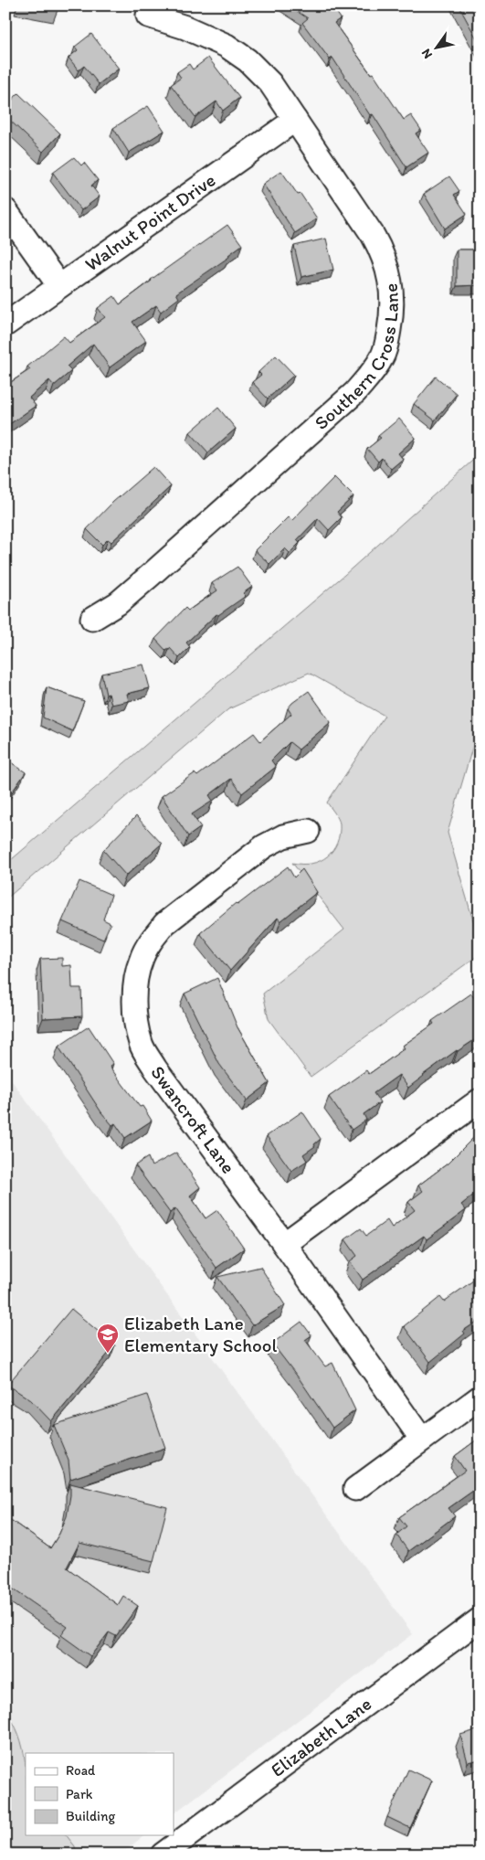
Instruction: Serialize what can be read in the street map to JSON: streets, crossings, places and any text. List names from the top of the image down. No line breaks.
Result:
{"streets":{"street":["Walnut Point Drive","Southern Cross Lane","Swancroft Lane","Elizabeth Lane"]},"crossings":[["Walnut Point Drive","Southern Cross Lane"]],"places":{"school or university":["Elizabeth Lane Elementary School"]},"legend":["Road","Park","Building"],"north":"bottom left"}
